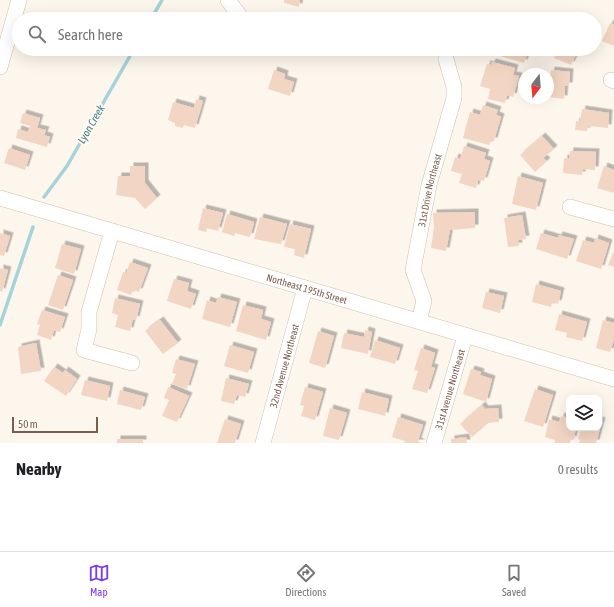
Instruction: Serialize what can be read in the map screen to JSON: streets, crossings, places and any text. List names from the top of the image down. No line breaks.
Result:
{"streets":{"street":["31st Drive Northeast","Northeast 195th Street","32nd Avenue Northeast","31st Avenue Northeast"]},"crossings":[["31st Drive Northeast","Northeast 195th Street"],["Northeast 195th Street","32nd Avenue Northeast"],["Northeast 195th Street","31st Avenue Northeast"]],"water":["Lyon Creek"],"scale_bar":"50 m","north":"bottom","page":{"search":"Search here","scale":"50 m","heading":["Nearby","0 results"],"nav":["Map","Directions","Saved"]}}
